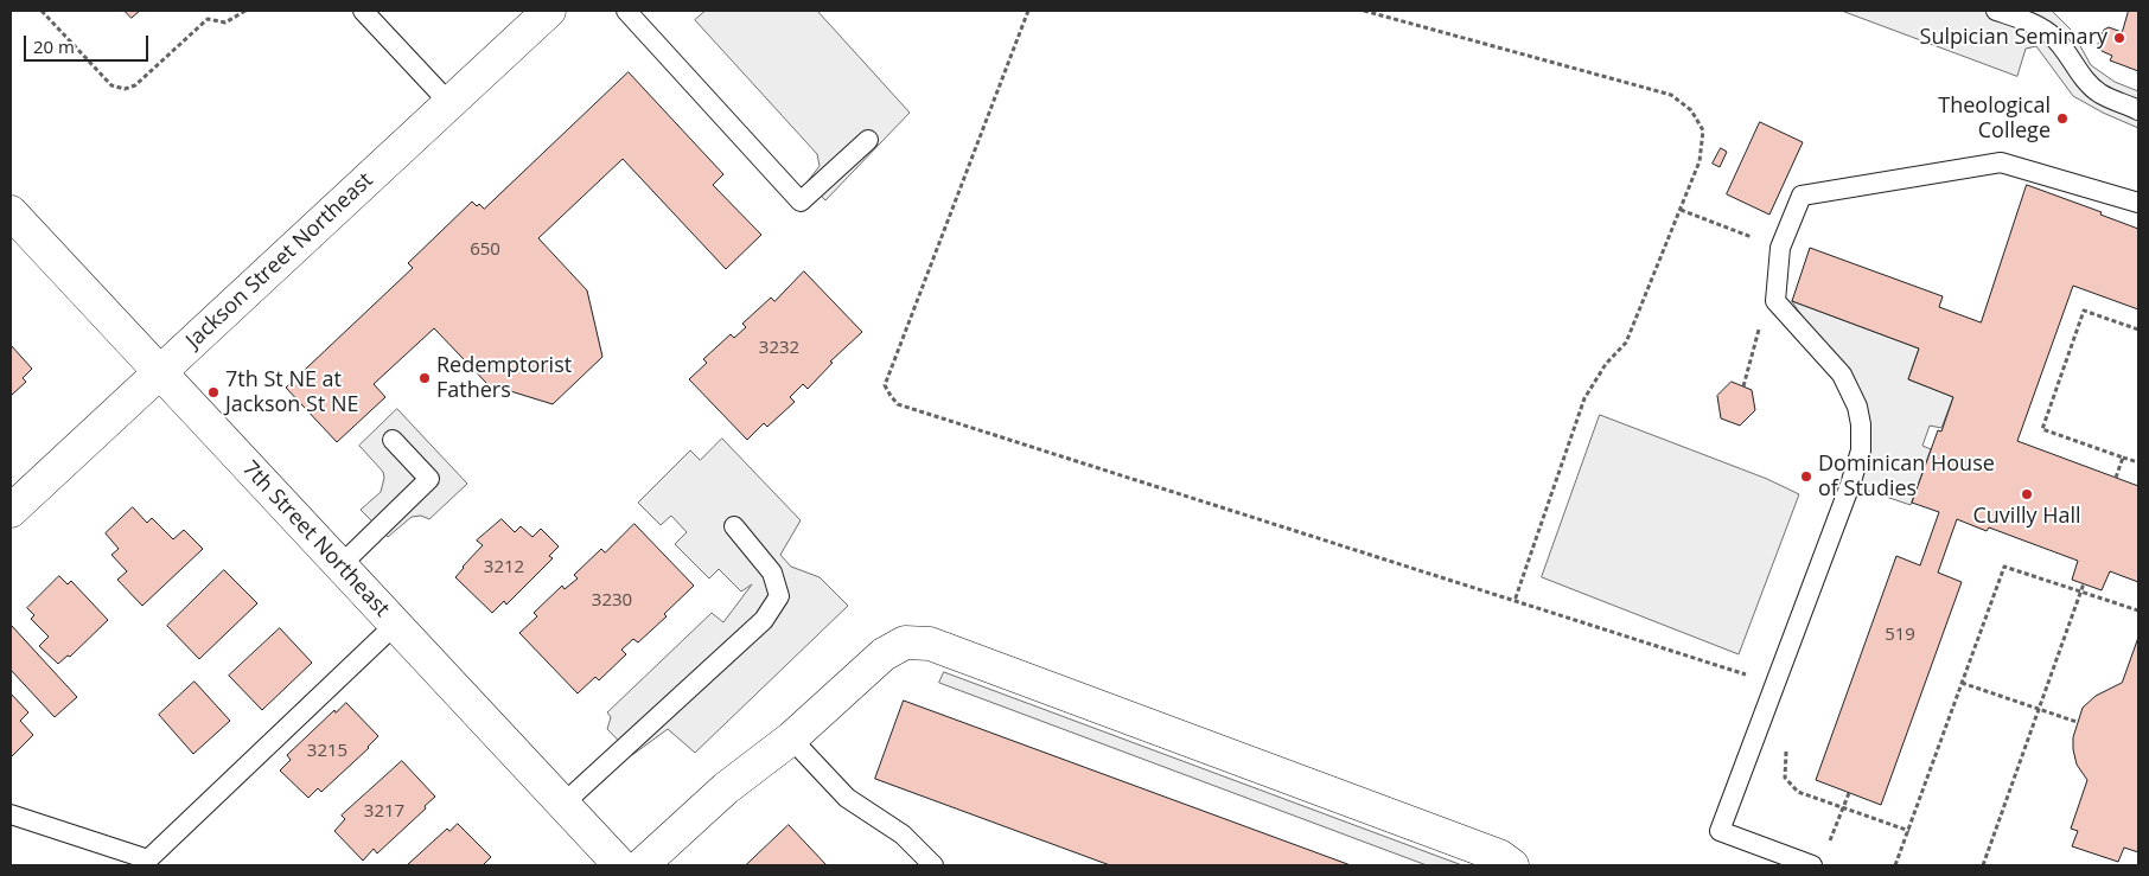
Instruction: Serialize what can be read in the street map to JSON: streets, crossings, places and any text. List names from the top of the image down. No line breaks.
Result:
{"streets":{"street":["Jackson Street Northeast","7th Street Northeast"]},"crossings":[["Jackson Street Northeast","7th Street Northeast"]],"places":["Sulpician Seminary","Theological College","Redemptorist Fathers","7th St NE at Jackson St NE","Dominican House of Studies","Cuvilly Hall"],"house_numbers":["650","3232","3212","3230","519","3215","3217"],"scale_bar":"20 m"}
